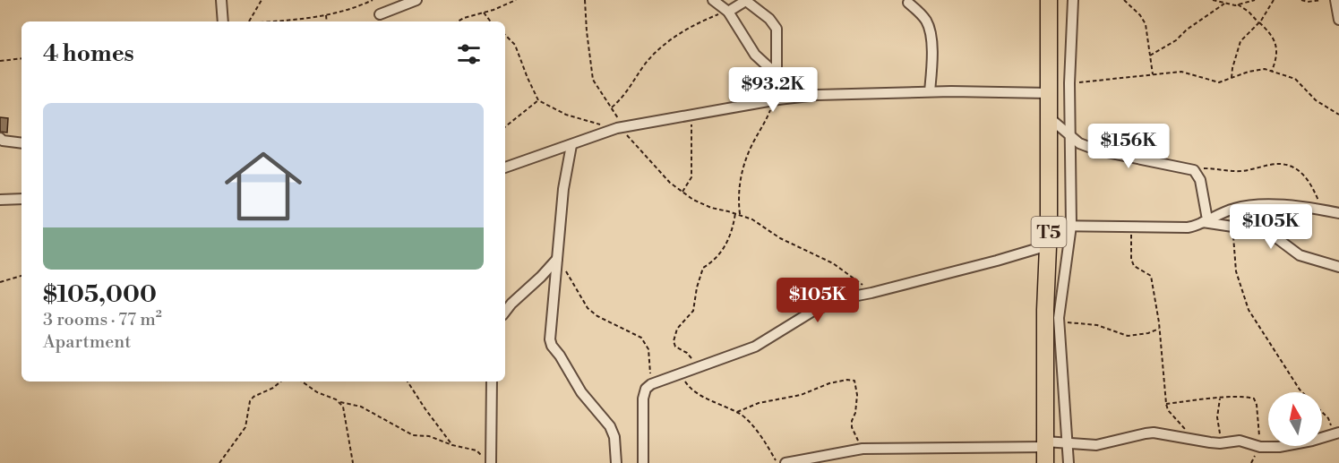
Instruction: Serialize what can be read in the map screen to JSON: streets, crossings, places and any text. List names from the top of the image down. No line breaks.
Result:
{"streets":{"highway":["T5"]},"north":"top","page":{"heading":"4 homes","price":["$93.2K","$156K","$105K","$105K"],"list":[{"name":"$105,000","note":"3 rooms · 77 m² · Apartment"}]}}
